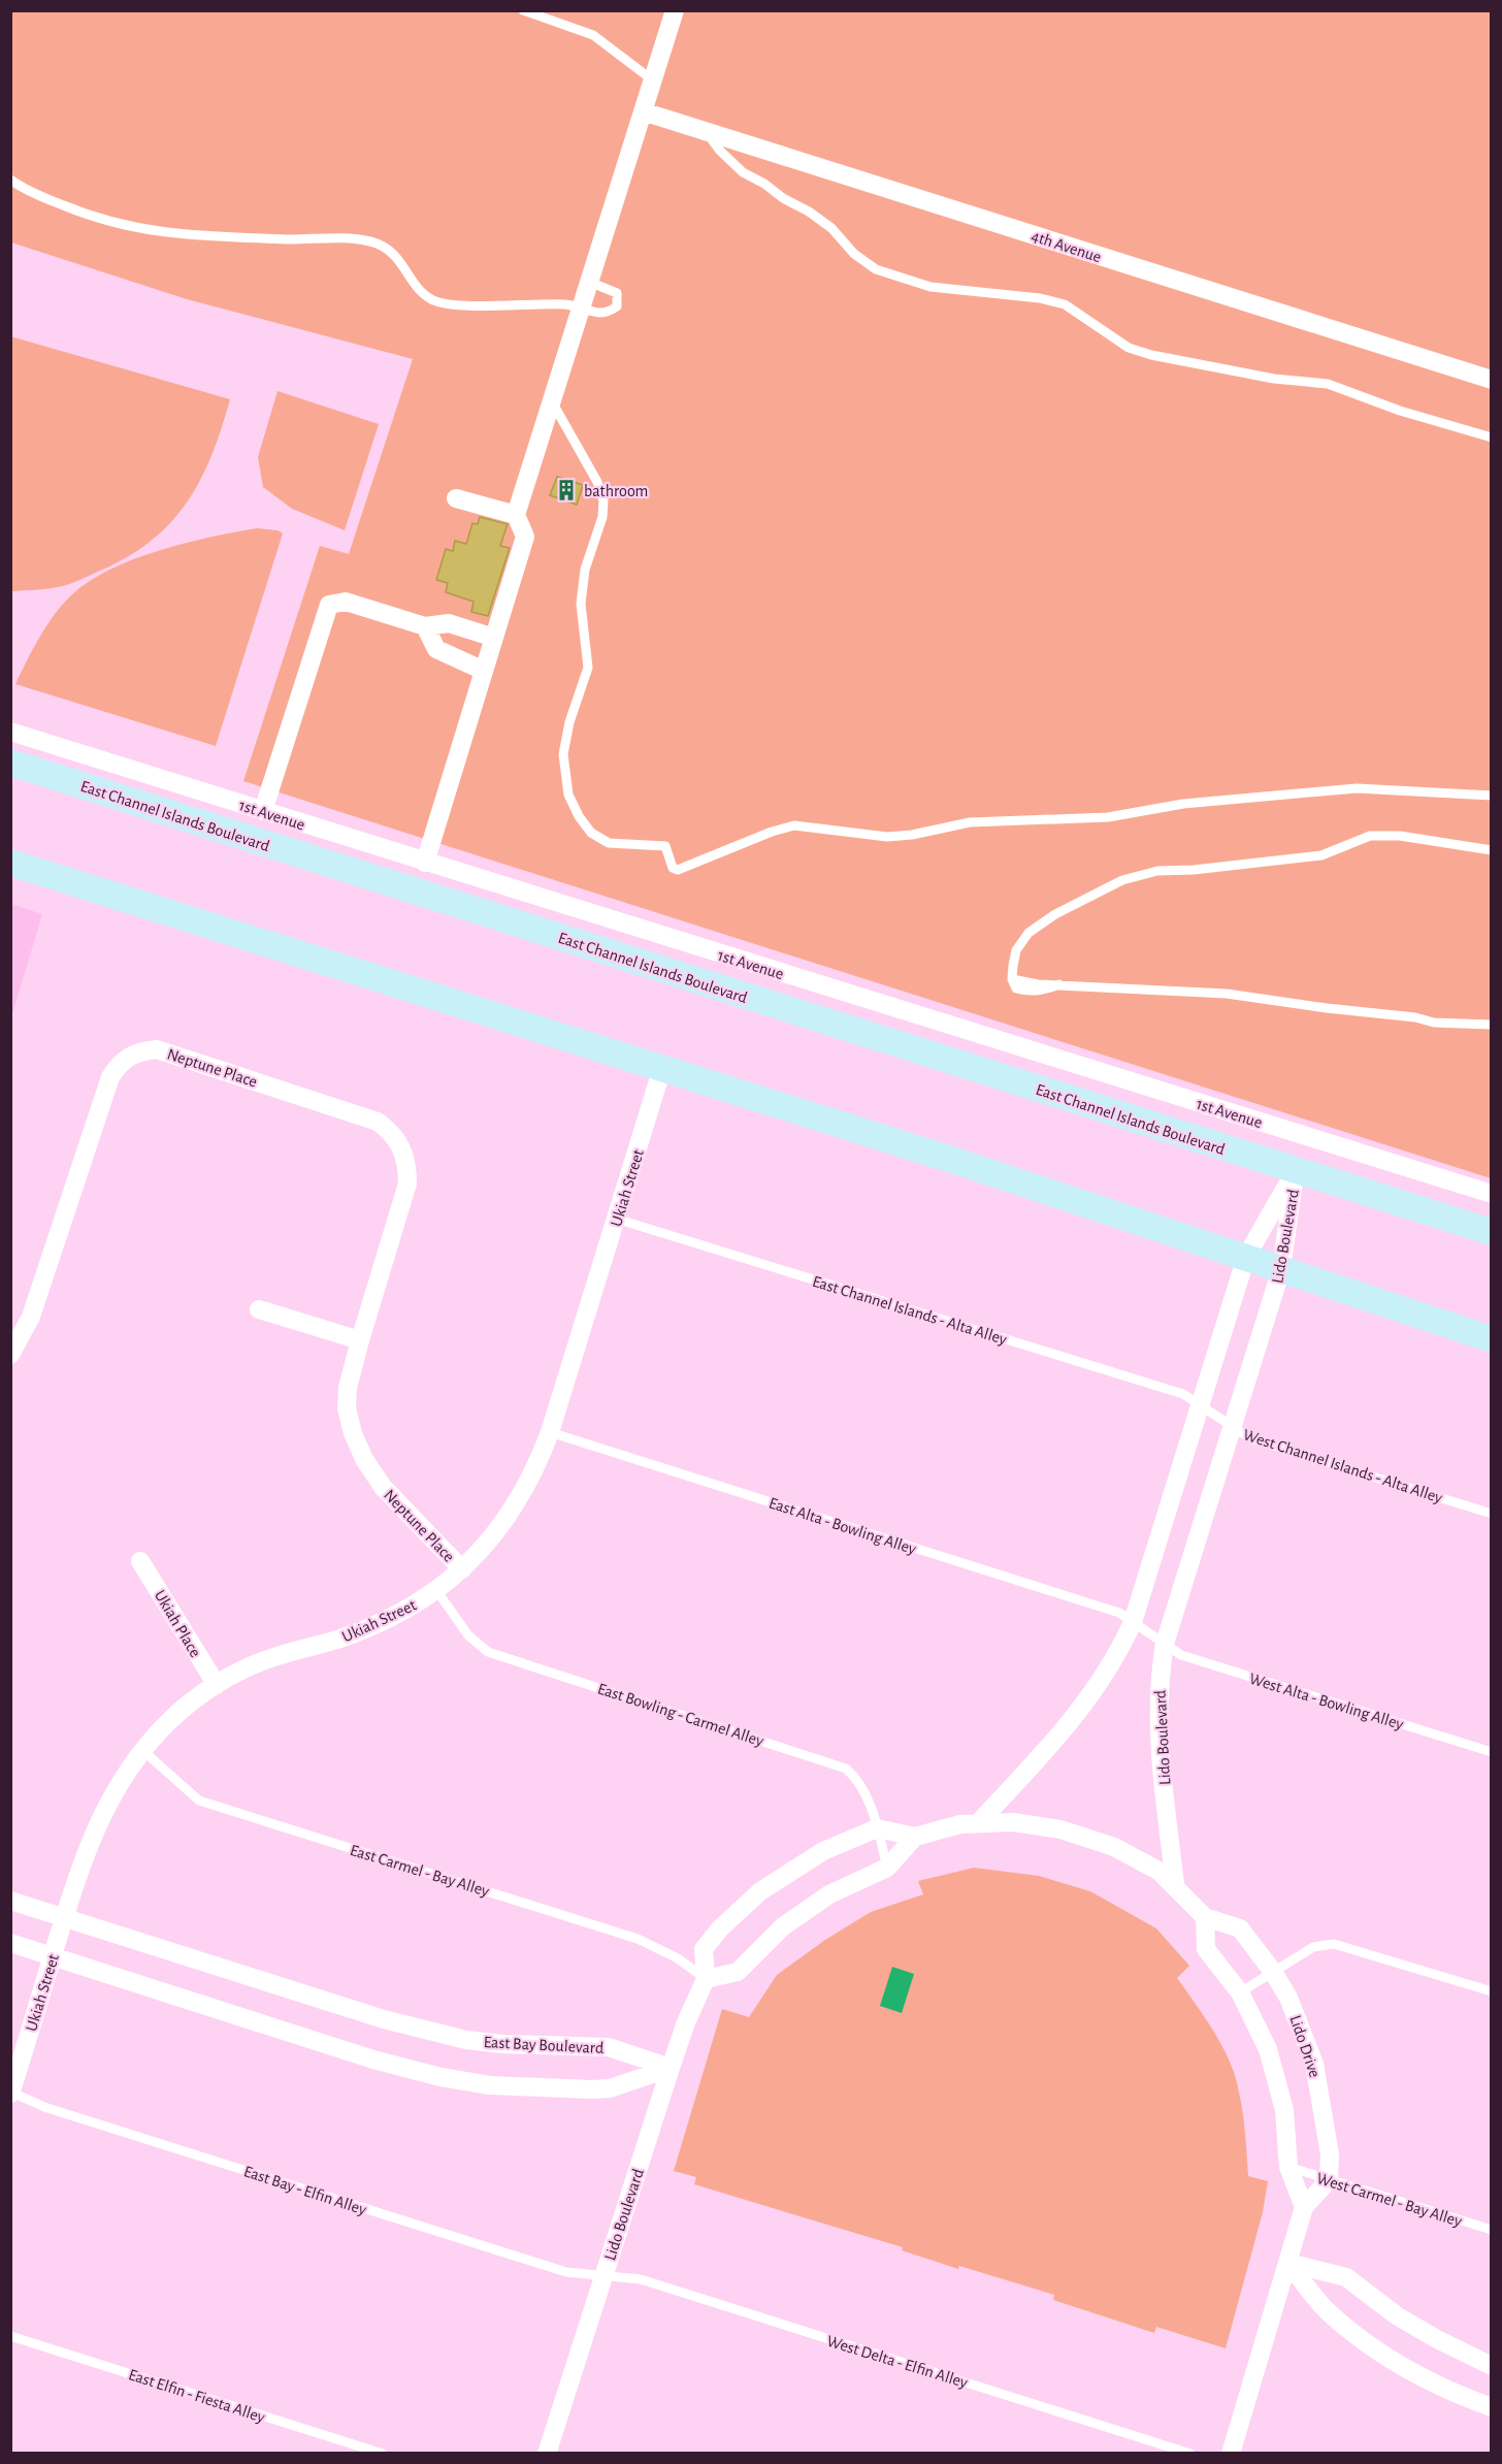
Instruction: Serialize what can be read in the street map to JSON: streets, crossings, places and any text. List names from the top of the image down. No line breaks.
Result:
{"streets":{"main road":["East Channel Islands Boulevard"],"street":["4th Avenue","1st Avenue","Neptune Place","Ukiah Street","Lido Boulevard","Ukiah Place","East Bay Boulevard","Lido Drive"],"lane":["East Channel Islands - Alta Alley","West Channel Islands - Alta Alley","East Alta - Bowling Alley","West Alta - Bowling Alley","East Bowling - Carmel Alley","East Carmel - Bay Alley","East Bay - Elfin Alley","West Carmel - Bay Alley","West Delta - Elfin Alley","East Elfin - Fiesta Alley"]},"crossings":[["East Channel Islands Boulevard","Lido Boulevard"],["Neptune Place","Ukiah Street"],["Ukiah Street","East Channel Islands - Alta Alley"],["Ukiah Street","East Alta - Bowling Alley"],["Ukiah Street","Ukiah Place"],["Ukiah Street","East Bowling - Carmel Alley"],["Ukiah Street","East Carmel - Bay Alley"],["Ukiah Street","East Bay Boulevard"],["Ukiah Street","East Bay - Elfin Alley"],["Lido Boulevard","East Channel Islands - Alta Alley"],["Lido Boulevard","West Channel Islands - Alta Alley"],["Lido Boulevard","East Alta - Bowling Alley"],["Lido Boulevard","West Alta - Bowling Alley"],["Lido Boulevard","East Bowling - Carmel Alley"],["Lido Boulevard","East Carmel - Bay Alley"],["Lido Boulevard","East Bay Boulevard"],["Lido Boulevard","Lido Drive"],["Lido Boulevard","East Bay - Elfin Alley"],["Lido Boulevard","West Delta - Elfin Alley"],["East Channel Islands - Alta Alley","West Channel Islands - Alta Alley"],["East Alta - Bowling Alley","West Alta - Bowling Alley"],["Lido Drive","West Carmel - Bay Alley"],["East Bay - Elfin Alley","West Delta - Elfin Alley"]],"places":{"building":["bathroom"]}}
